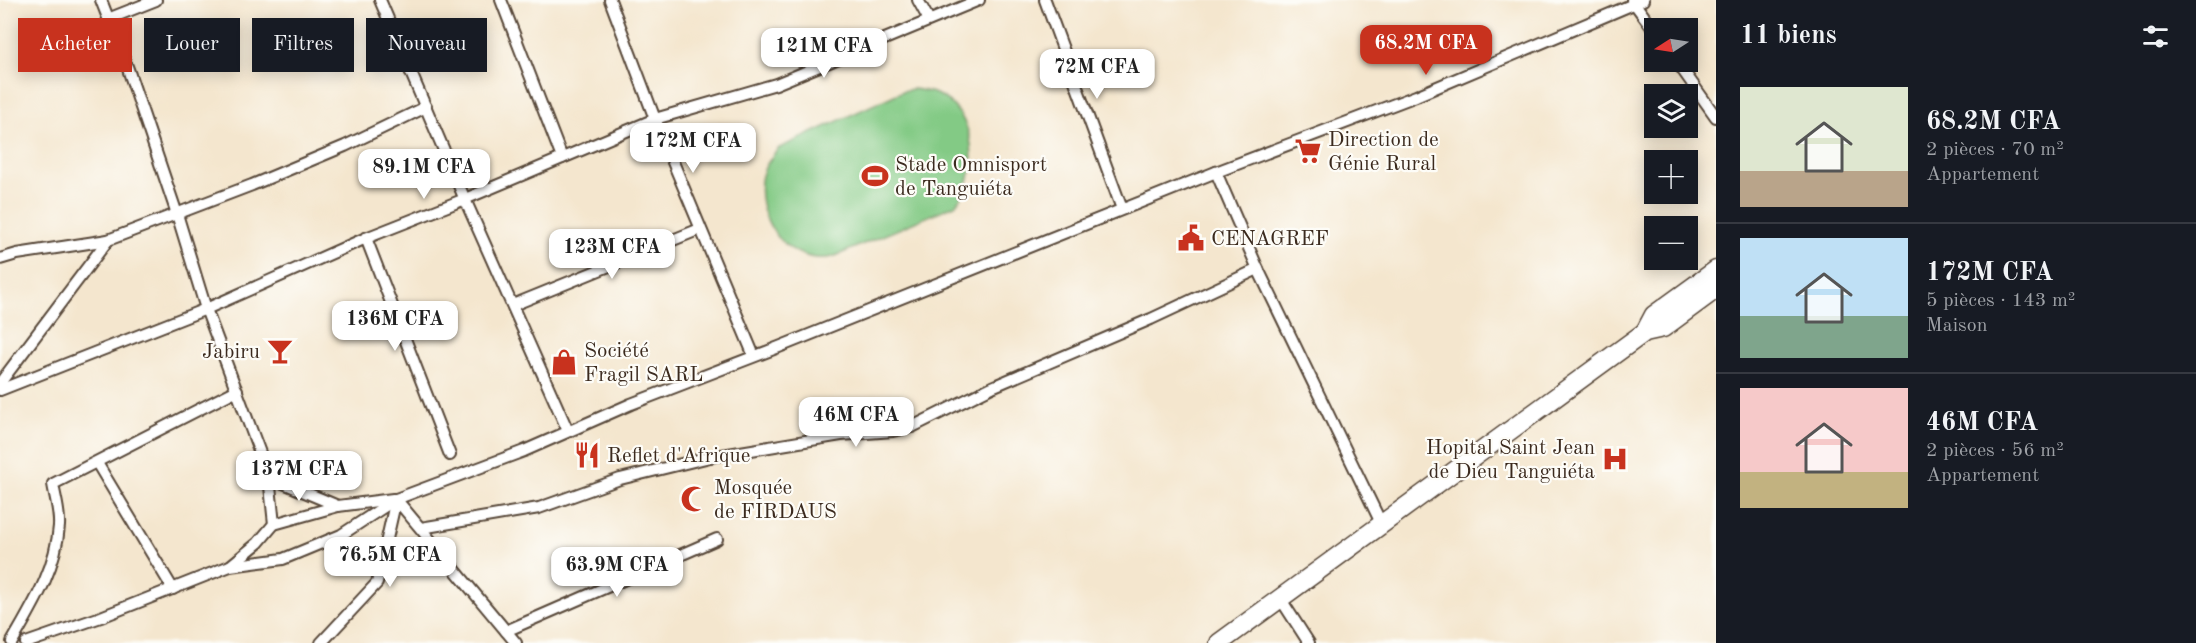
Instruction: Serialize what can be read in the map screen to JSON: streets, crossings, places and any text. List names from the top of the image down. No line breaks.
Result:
{"places":{"supermarket":["Direction de Génie Rural"],"sports":["Stade Omnisport de Tanguiéta"],"public building":["CENAGREF"],"bar":["Jabiru"],"shop":["Société Fragil SARL"],"restaurant":["Reflet d'Afrique"],"hospital":["Hopital Saint Jean de Dieu Tanguiéta"],"mosque":["Mosquée de FIRDAUS"]},"north":"left","page":{"heading":"11 biens","map_buttons":["+","−"],"chip":["Acheter","Louer","Filtres","Nouveau"],"price":["68.2M CFA","121M CFA","72M CFA","172M CFA","89.1M CFA","123M CFA","136M CFA","46M CFA","137M CFA","76.5M CFA","63.9M CFA"],"list":[{"name":"68.2M CFA","note":"2 pièces · 70 m² · Appartement"},{"name":"172M CFA","note":"5 pièces · 143 m² · Maison"},{"name":"46M CFA","note":"2 pièces · 56 m² · Appartement"}]}}
